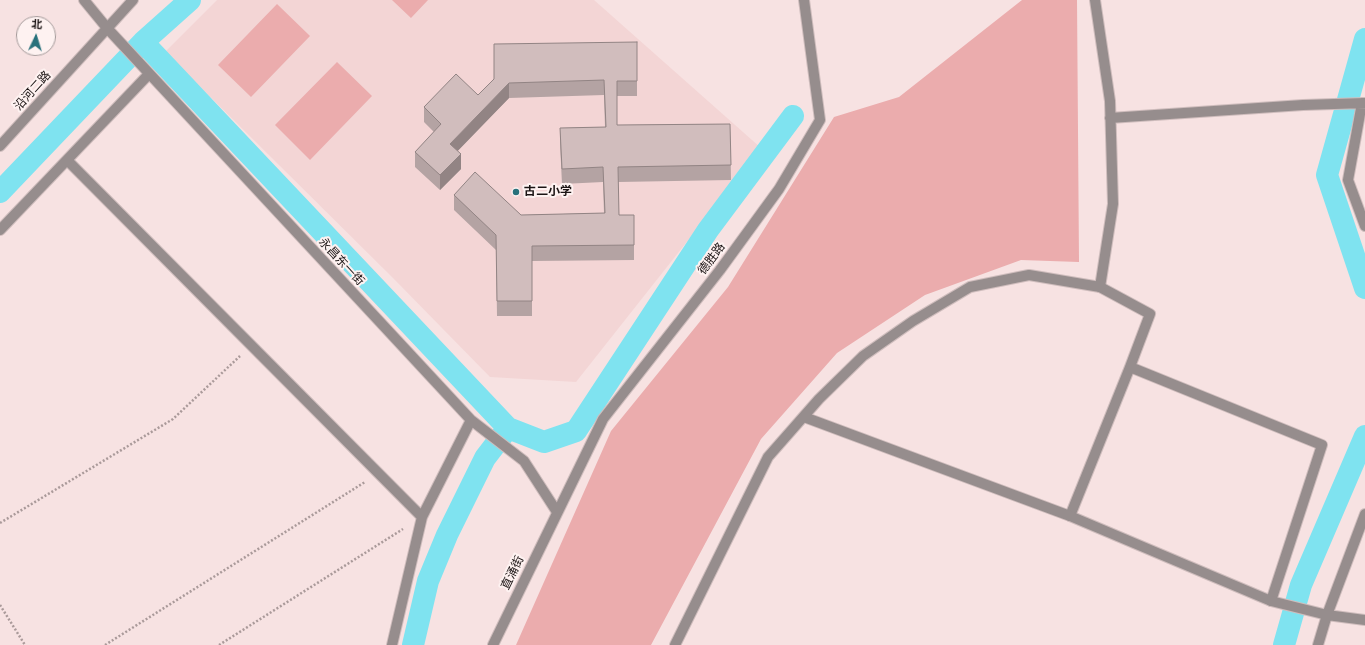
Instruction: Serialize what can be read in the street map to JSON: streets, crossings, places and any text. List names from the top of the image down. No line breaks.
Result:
{"streets":{"street":["沿河二路","德胜路","永昌东一街","直涌街"]},"crossings":[["沿河二路","永昌东一街"],["德胜路","永昌东一街"],["德胜路","直涌街"],["永昌东一街","直涌街"]],"places":["古二小学"],"north":"top"}
